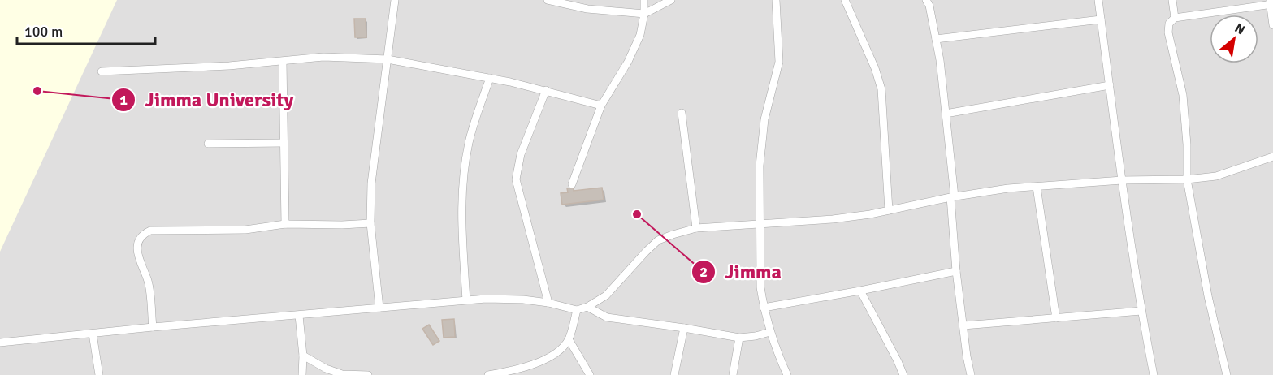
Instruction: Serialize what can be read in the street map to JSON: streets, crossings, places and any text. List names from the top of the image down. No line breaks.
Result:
{"places":["Jimma University","Jimma"],"scale_bar":"100 m","north":"top right"}
